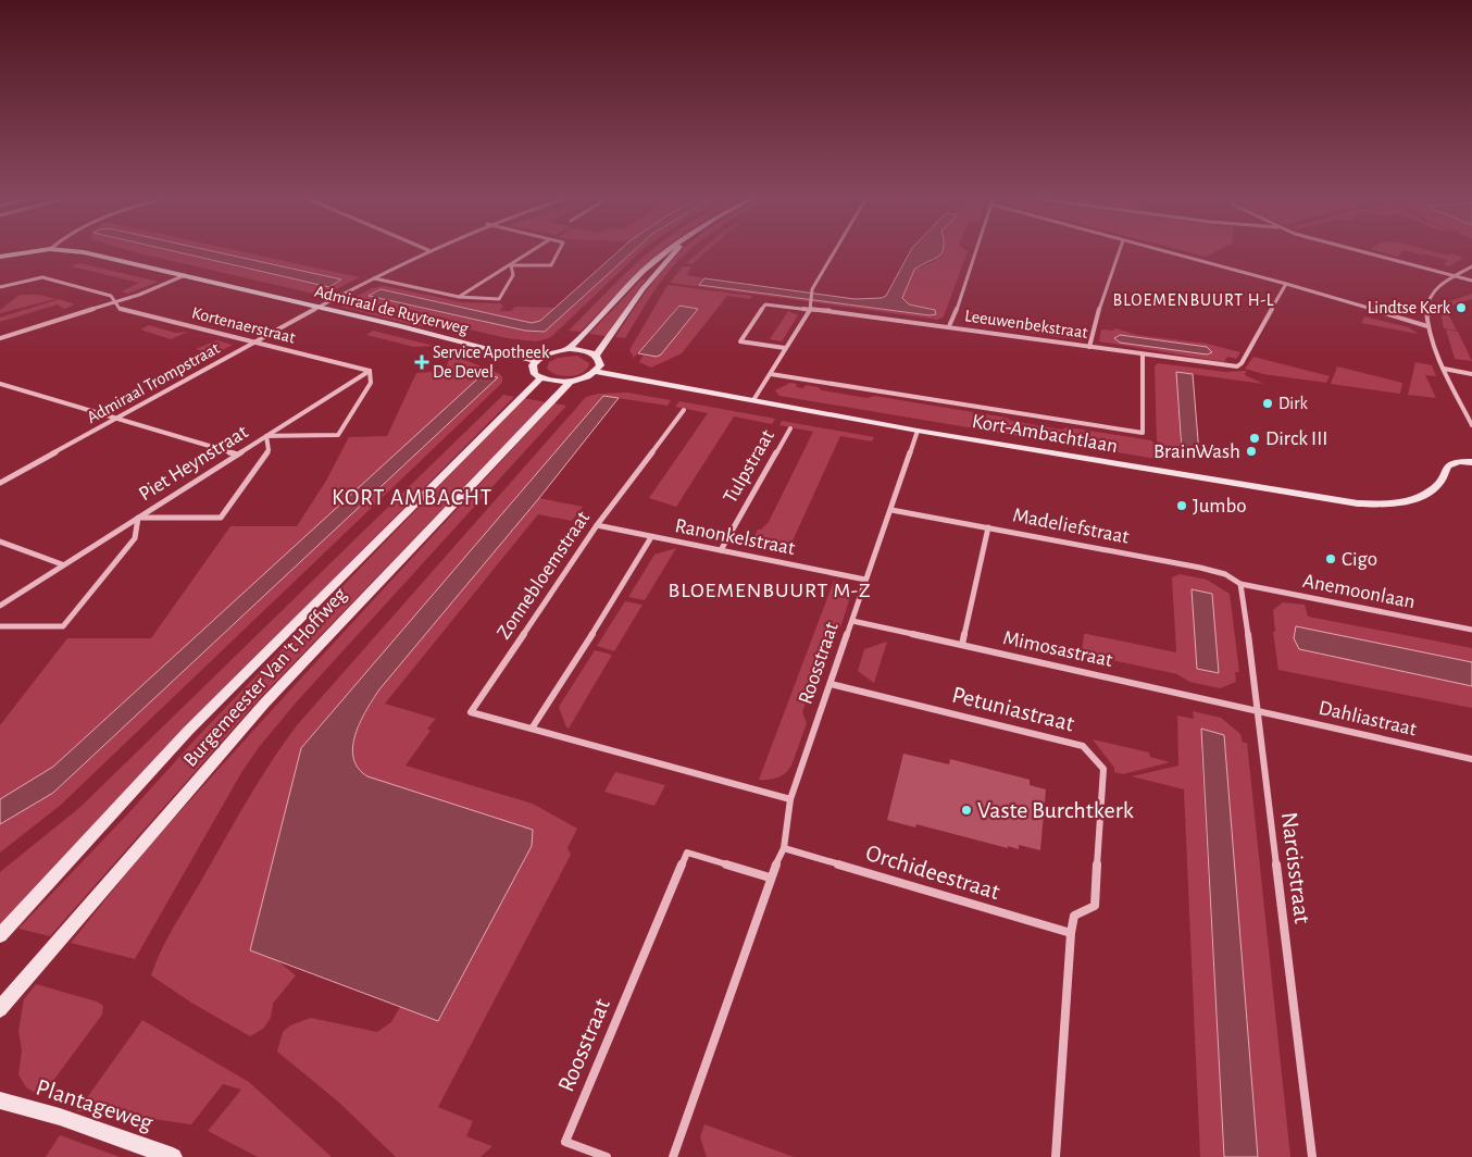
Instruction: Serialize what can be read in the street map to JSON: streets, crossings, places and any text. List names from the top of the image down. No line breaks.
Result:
{"streets":{"main road":["Admiraal de Ruyterweg","Kort-Ambachtlaan","Burgemeester Van 't Hoffweg","Plantageweg"],"street":["Leeuwenbekstraat","Kortenaerstraat","Admiraal Trompstraat","Piet Heynstraat","Tulpstraat","Madeliefstraat","Ranonkelstraat","Zonnebloemstraat","Anemoonlaan","Mimosastraat","Roosstraat","Petuniastraat","Dahliastraat","Narcisstraat","Orchideestraat"]},"crossings":[["Admiraal de Ruyterweg","Admiraal Trompstraat"],["Leeuwenbekstraat","Kort-Ambachtlaan"],["Kortenaerstraat","Admiraal Trompstraat"],["Kortenaerstraat","Piet Heynstraat"],["Kort-Ambachtlaan","Roosstraat"],["Tulpstraat","Ranonkelstraat"],["Madeliefstraat","Anemoonlaan"],["Madeliefstraat","Roosstraat"],["Madeliefstraat","Narcisstraat"],["Ranonkelstraat","Zonnebloemstraat"],["Ranonkelstraat","Roosstraat"],["Zonnebloemstraat","Roosstraat"],["Anemoonlaan","Narcisstraat"],["Mimosastraat","Roosstraat"],["Mimosastraat","Dahliastraat"],["Mimosastraat","Narcisstraat"],["Roosstraat","Petuniastraat"],["Roosstraat","Orchideestraat"],["Petuniastraat","Orchideestraat"],["Dahliastraat","Narcisstraat"]],"districts":["BLOEMENBUURT H-L","KORT AMBACHT","BLOEMENBUURT M-Z"],"places":{"other":["Lindtse Kerk","Dirk","Dirck III","BrainWash","Jumbo","Cigo","Vaste Burchtkerk"],"health":["Service Apotheek De Devel"]}}
